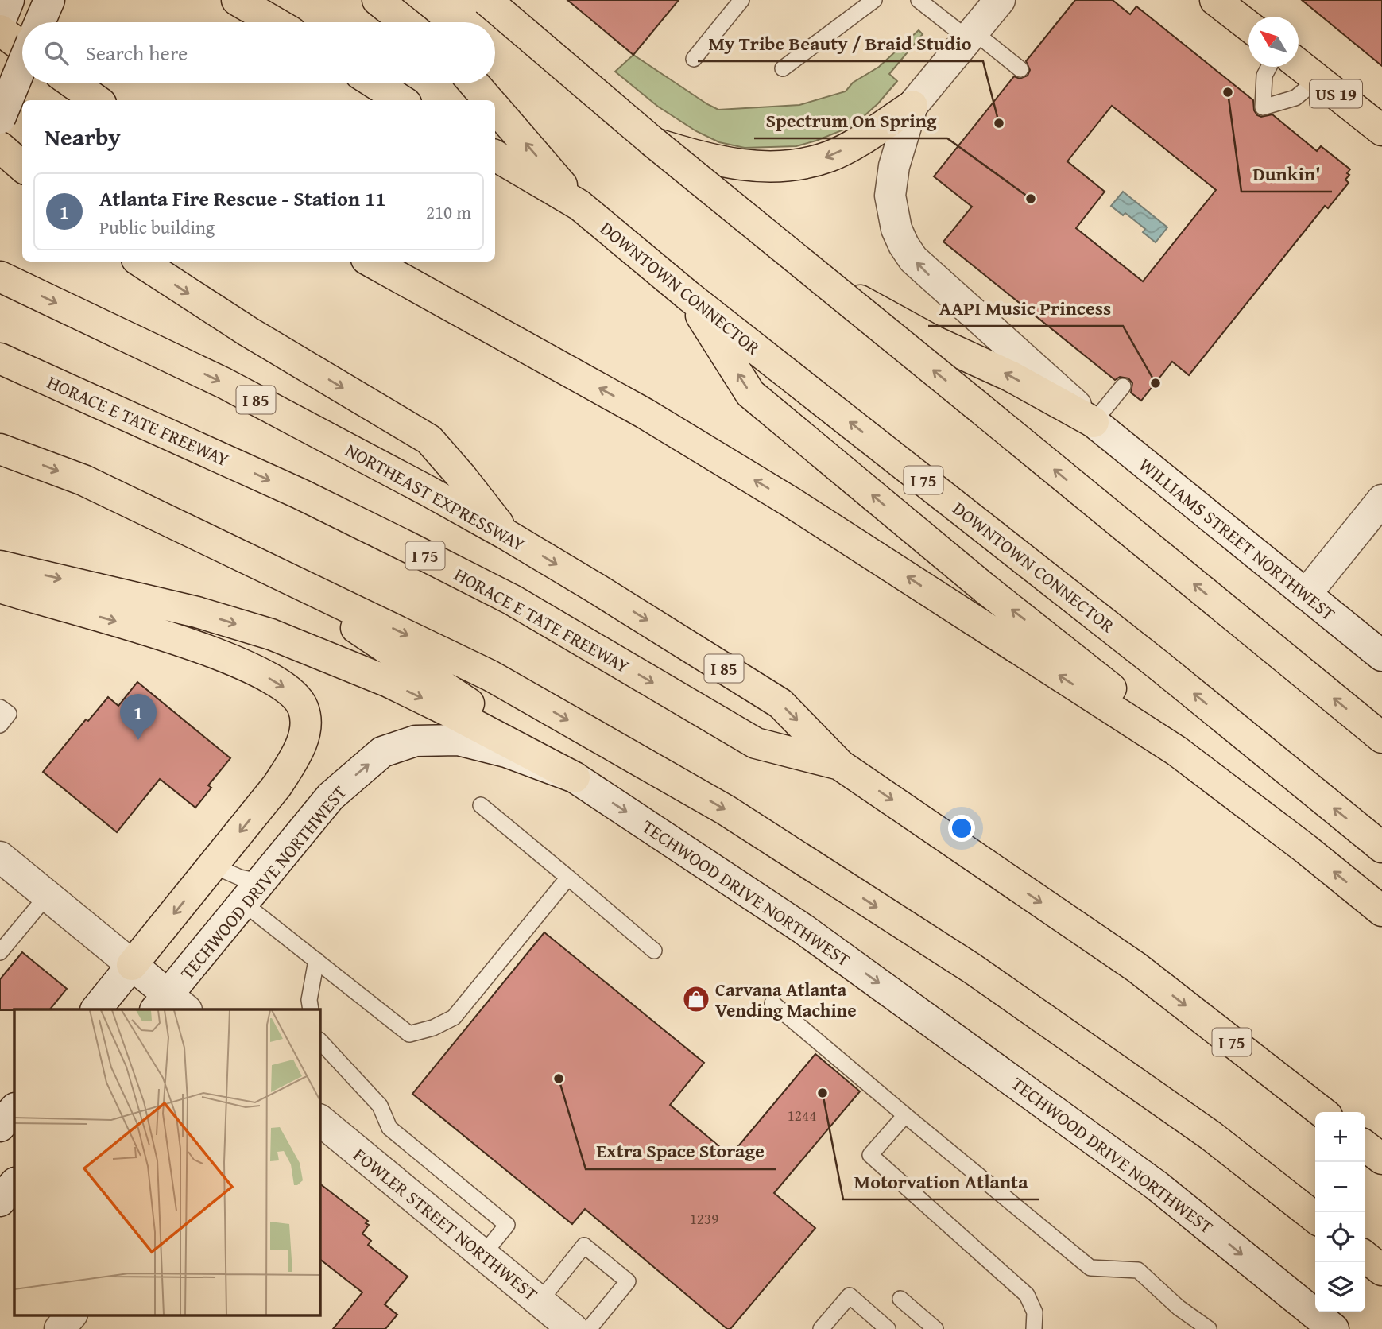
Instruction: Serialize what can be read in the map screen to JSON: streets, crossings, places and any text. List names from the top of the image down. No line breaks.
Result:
{"streets":{"main road":["US 19","DOWNTOWN CONNECTOR","I 85","HORACE E TATE FREEWAY","I 75","NORTHEAST EXPRESSWAY"],"street":["WILLIAMS STREET NORTHWEST","TECHWOOD DRIVE NORTHWEST","FOWLER STREET NORTHWEST"]},"crossings":[["DOWNTOWN CONNECTOR","I 75"],["HORACE E TATE FREEWAY","I 75"],["HORACE E TATE FREEWAY","NORTHEAST EXPRESSWAY"],["I 75","NORTHEAST EXPRESSWAY"]],"one_way":["WILLIAMS STREET NORTHWEST","TECHWOOD DRIVE NORTHWEST"],"places":{"other":["Dunkin'","My Tribe Beauty / Braid Studio","Spectrum On Spring","AAPI Music Princess","Extra Space Storage","Motorvation Atlanta"],"shop":["Carvana Atlanta Vending Machine"]},"house_numbers":["1244","1239"],"north":"top left","page":{"search":"Search here","heading":"Nearby","list":[{"mark":"1","name":"Atlanta Fire Rescue - Station 11","note":"Public building","value":"210 m"}],"pins":"1","map_buttons":["+","−"]}}
